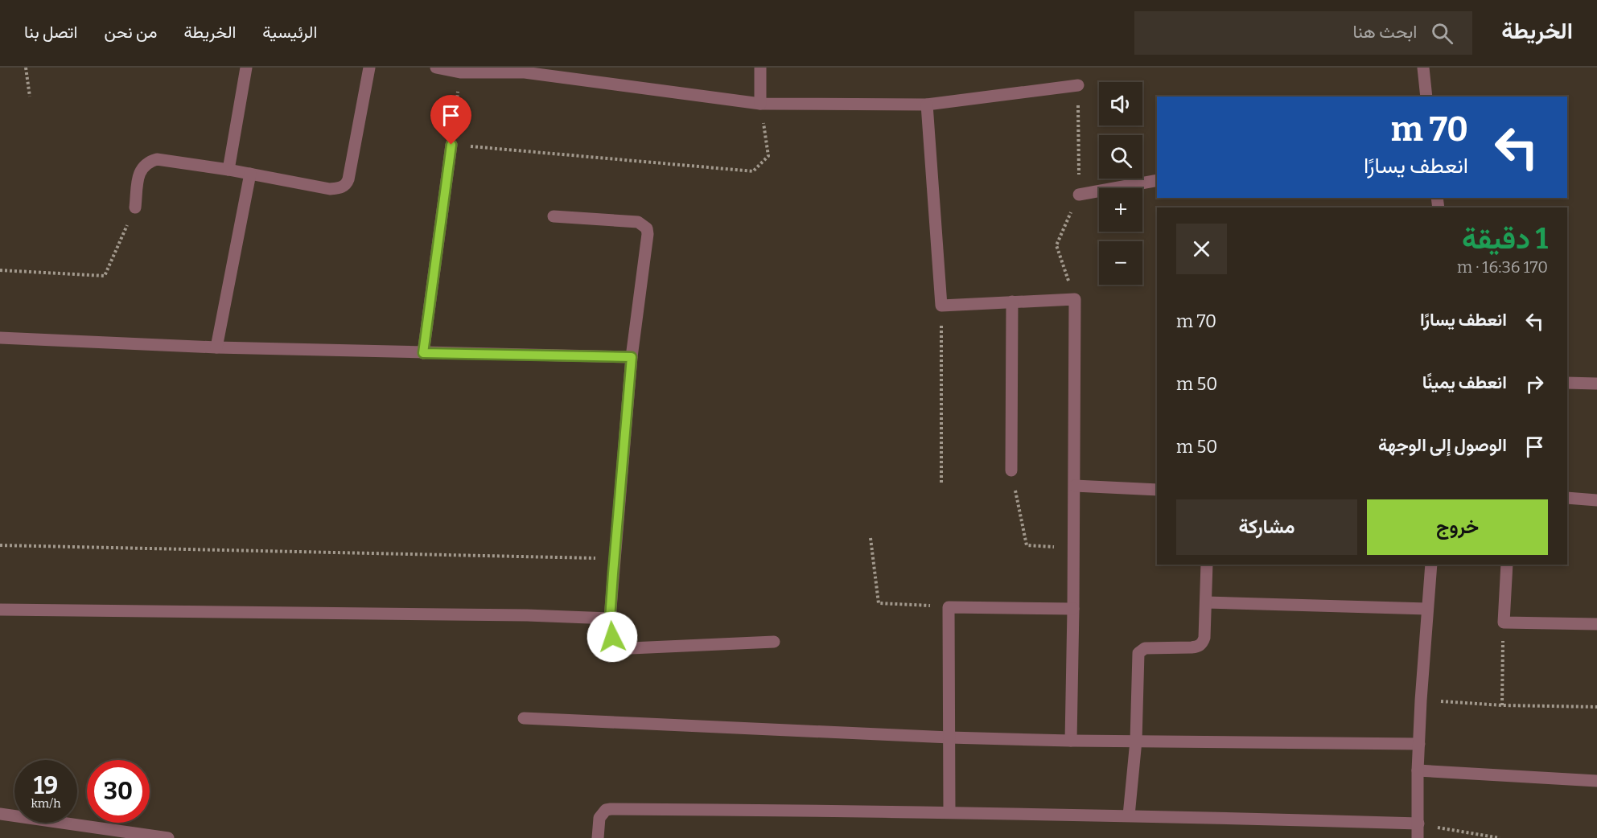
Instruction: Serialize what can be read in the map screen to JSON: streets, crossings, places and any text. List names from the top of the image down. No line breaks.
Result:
{"page":{"header":"الخريطة","search":"ابحث هنا","nav":["الرئيسية","الخريطة","من نحن","اتصل بنا"],"map_buttons":["+","−"],"turn":["70 m","انعطف يسارًا"],"heading":["1 دقيقة","170 m · 16:36"],"list":[{"name":"انعطف يسارًا","value":"70 m"},{"name":"انعطف يمينًا","value":"50 m"},{"name":"الوصول إلى الوجهة","value":"50 m"}],"buttons":["خروج","مشاركة"],"speed":"19 km/h","limit":"30"}}
